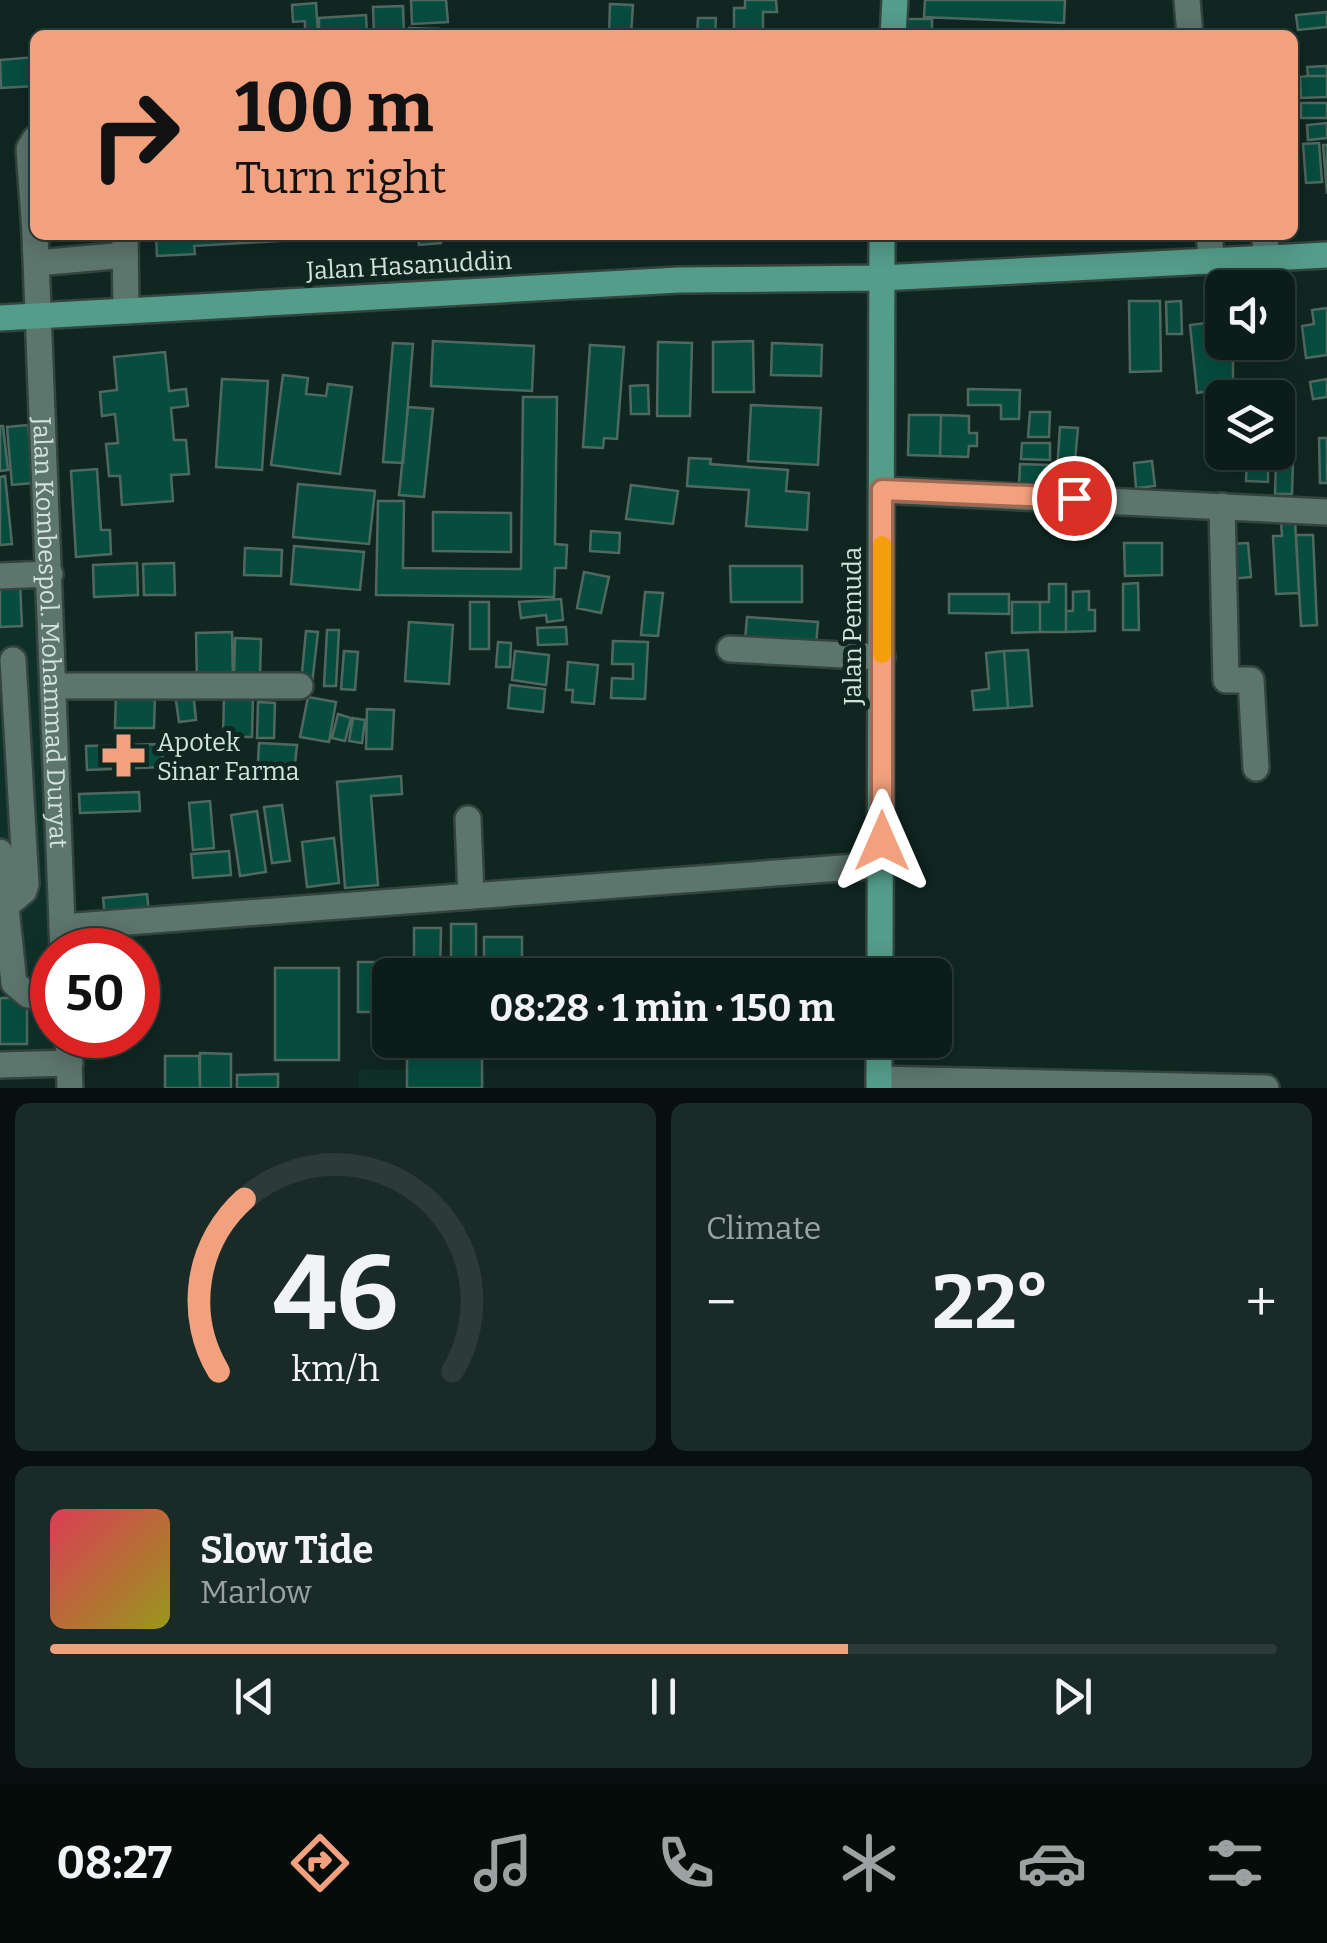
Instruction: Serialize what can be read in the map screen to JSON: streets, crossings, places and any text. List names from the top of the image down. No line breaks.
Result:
{"streets":{"main road":["Jalan Hasanuddin","Jalan Pemuda"],"street":["Jalan Kombespol. Mohammad Duryat"]},"crossings":[["Jalan Hasanuddin","Jalan Pemuda"],["Jalan Hasanuddin","Jalan Kombespol. Mohammad Duryat"]],"places":{"pharmacy":["Apotek Sinar Farma"]},"page":{"turn":["100 m","Turn right"],"limit":"50","trip":"08:28 · 1 min · 150 m","tile":"Climate","heat":["−","22°","+"],"song":["Slow Tide","Marlow"],"tabs":"08:27","gauge":["46","km/h"]}}
